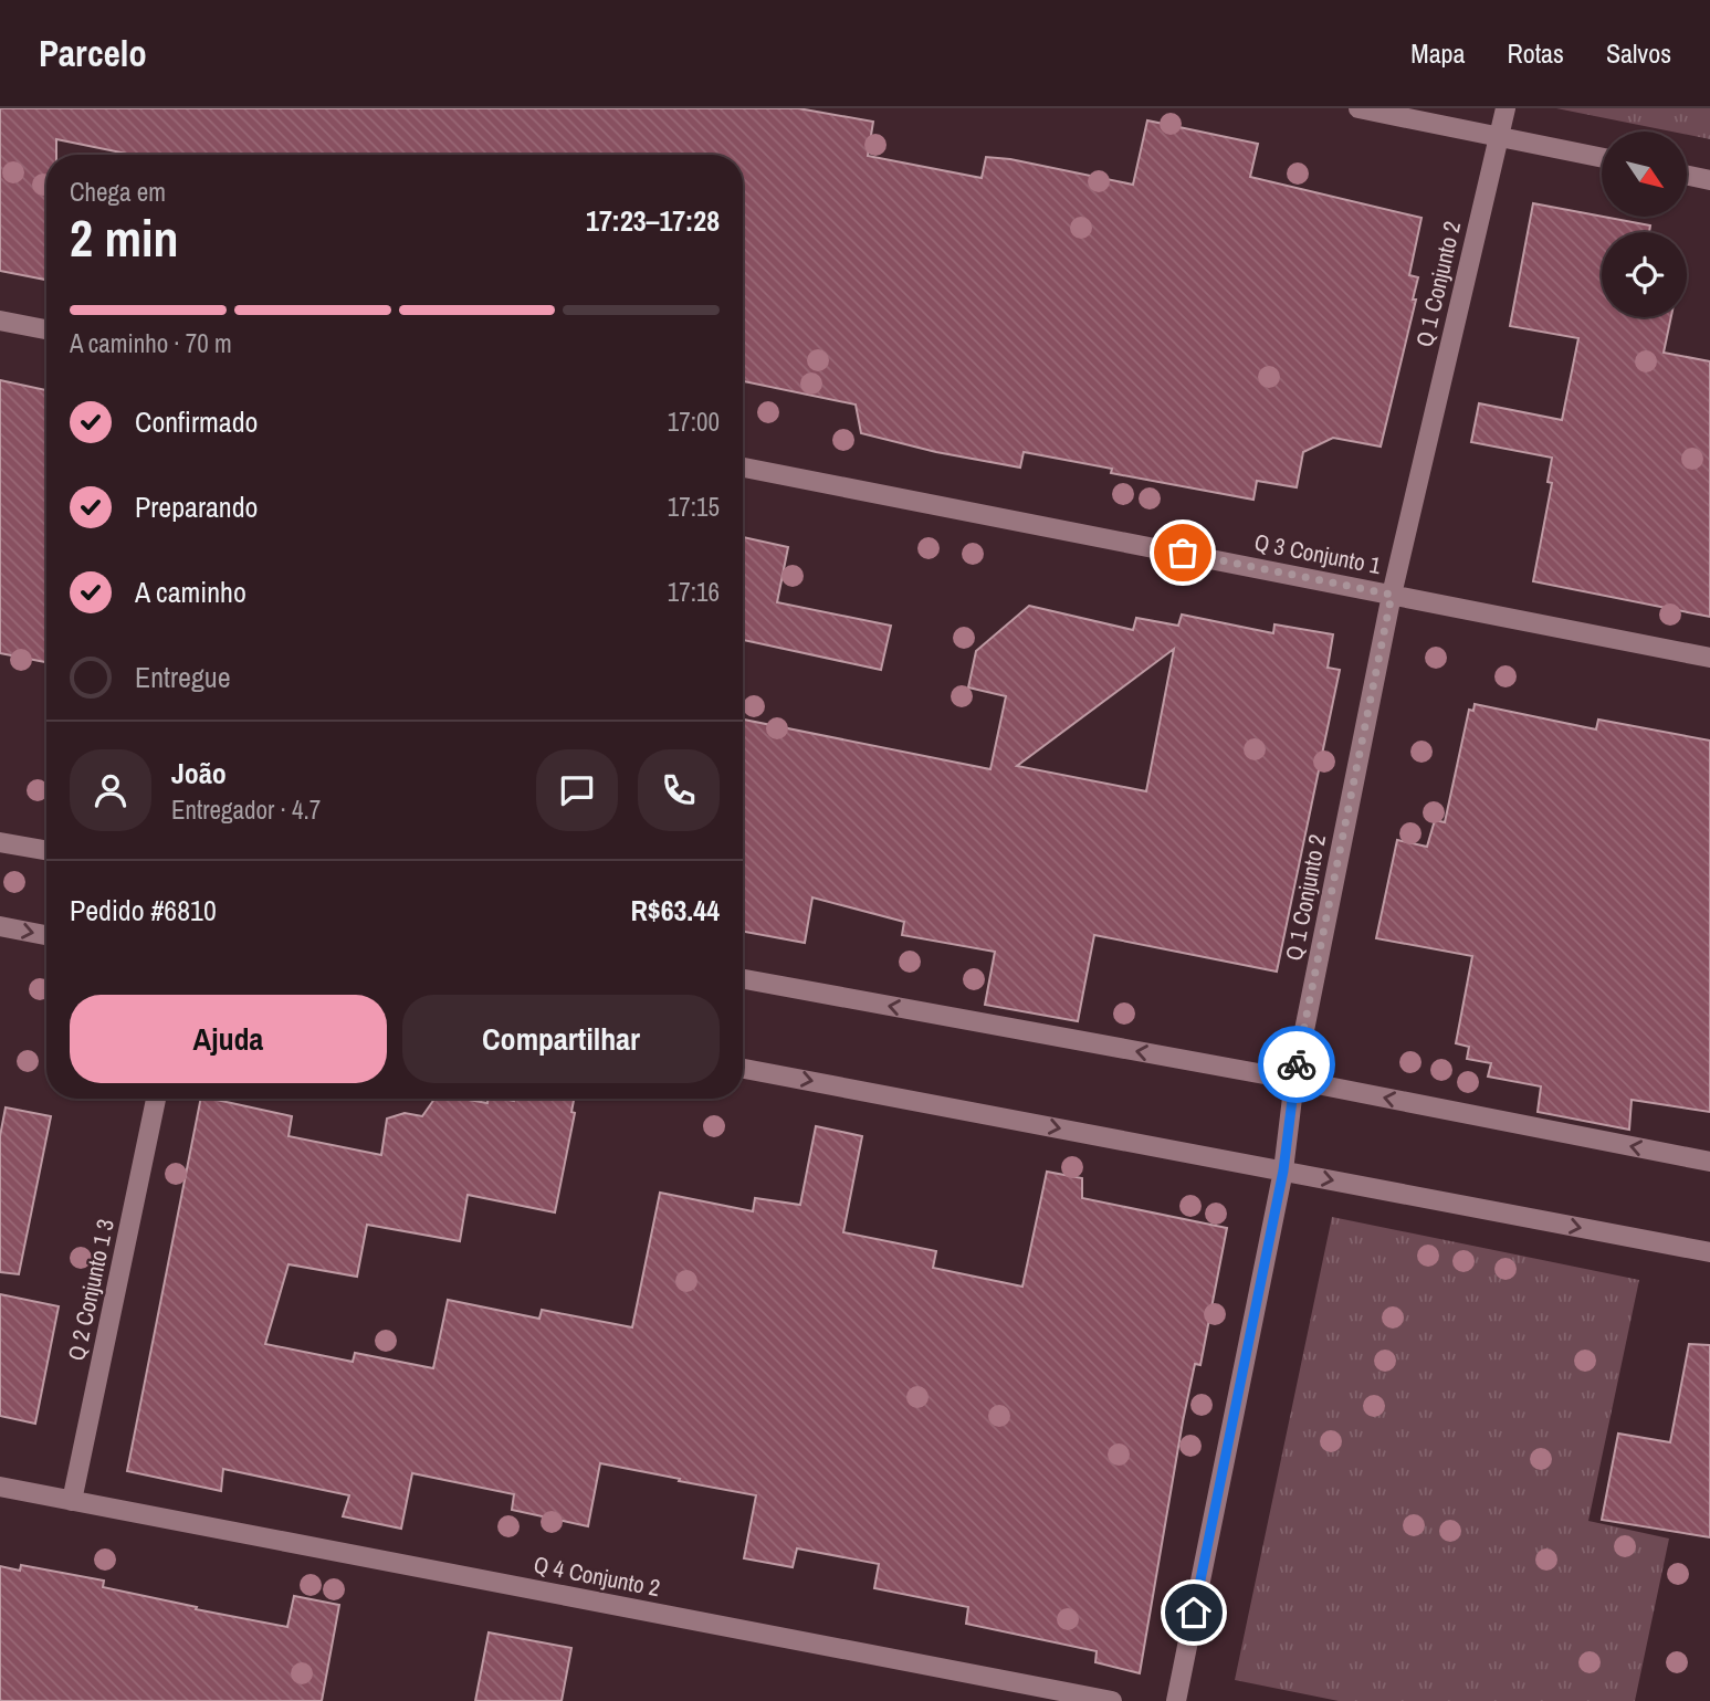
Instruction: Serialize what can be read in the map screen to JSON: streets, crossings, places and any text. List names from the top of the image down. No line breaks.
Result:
{"streets":{"street":["Q 1 Conjunto 2","Q 3 Conjunto 1","Q 2 Conjunto 1 3","Q 4 Conjunto 2"]},"crossings":[["Q 1 Conjunto 2","Q 3 Conjunto 1"],["Q 2 Conjunto 1 3","Q 4 Conjunto 2"]],"north":"bottom right","page":{"header":"Parcelo","nav":["Mapa","Rotas","Salvos"],"heading":["2 min","Chega em","17:23–17:28"],"panel":["João","Entregador · 4.7","Pedido #6810","R$63.44"],"bar":"A caminho · 70 m","list":[["Confirmado","17:00"],["Preparando","17:15"],["A caminho","17:16"],"Entregue"],"buttons":["Ajuda","Compartilhar"]}}
